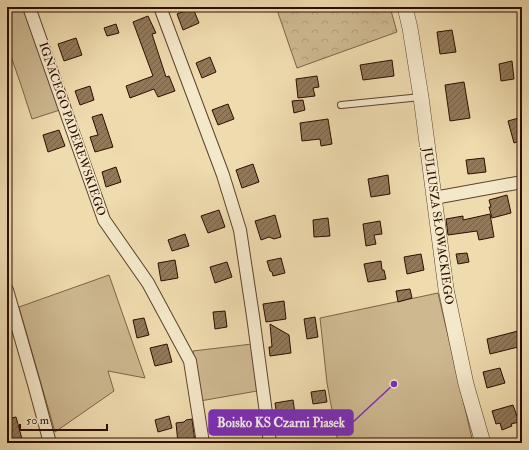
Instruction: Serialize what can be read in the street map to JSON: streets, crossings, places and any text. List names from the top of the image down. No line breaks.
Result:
{"streets":{"street":["IGNACEGO PADEREWSKIEGO","JULIUSZA SŁOWACKIEGO"]},"places":["Boisko KS Czarni Piasek"],"scale_bar":"50 m"}
